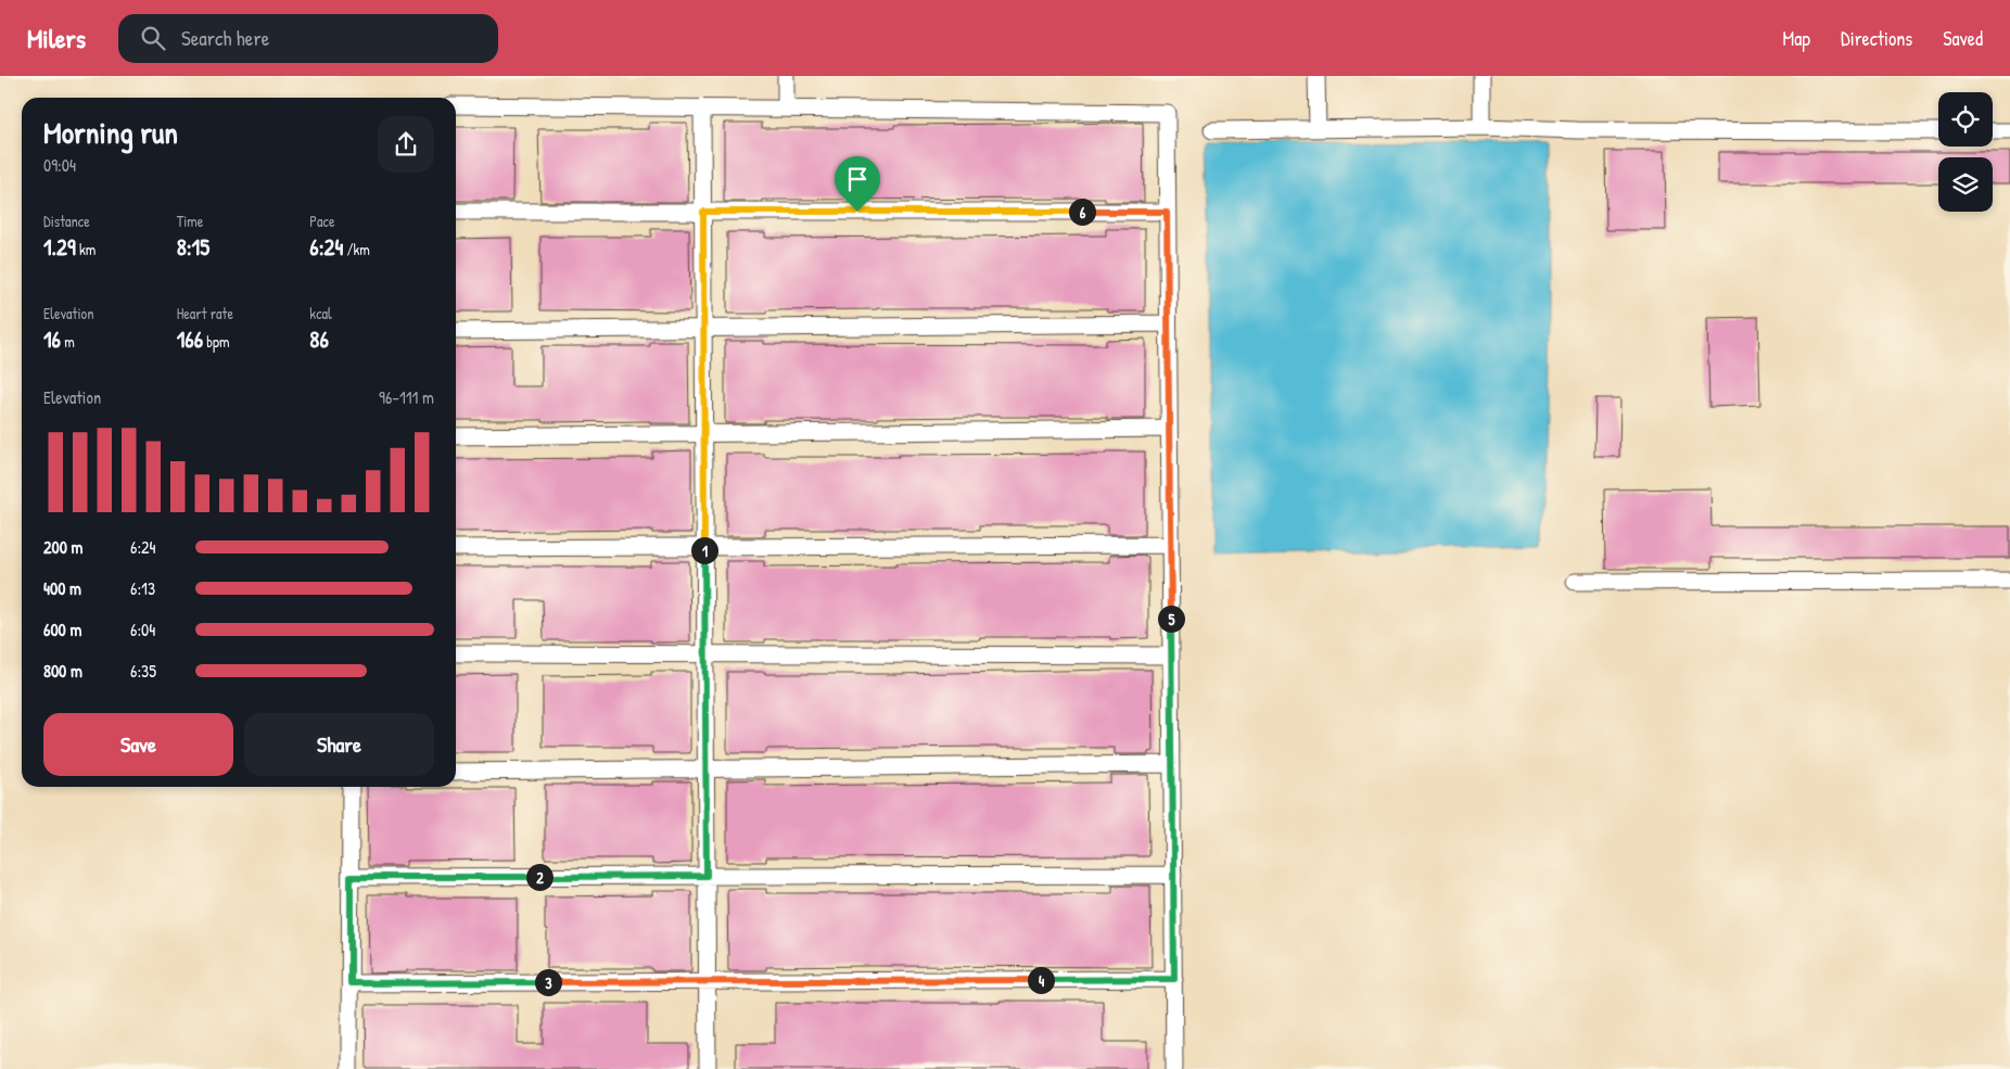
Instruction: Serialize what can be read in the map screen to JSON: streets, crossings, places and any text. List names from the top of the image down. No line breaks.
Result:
{"page":{"header":"Milers","search":"Search here","nav":["Map","Directions","Saved"],"heading":["Morning run","09:04"],"stats":[["Distance","1.29 km"],["Time","8:15"],["Pace","6:24 /km"],["Elevation","16 m"],["Heart rate","166 bpm"],["kcal","86"]],"pins":["6","1","5","2","4","3"],"chart":["Elevation","96–111 m"],"list":[{"name":"200 m","note":"6:24"},{"name":"400 m","note":"6:13"},{"name":"600 m","note":"6:04"},{"name":"800 m","note":"6:35"}],"buttons":["Save","Share"]}}
